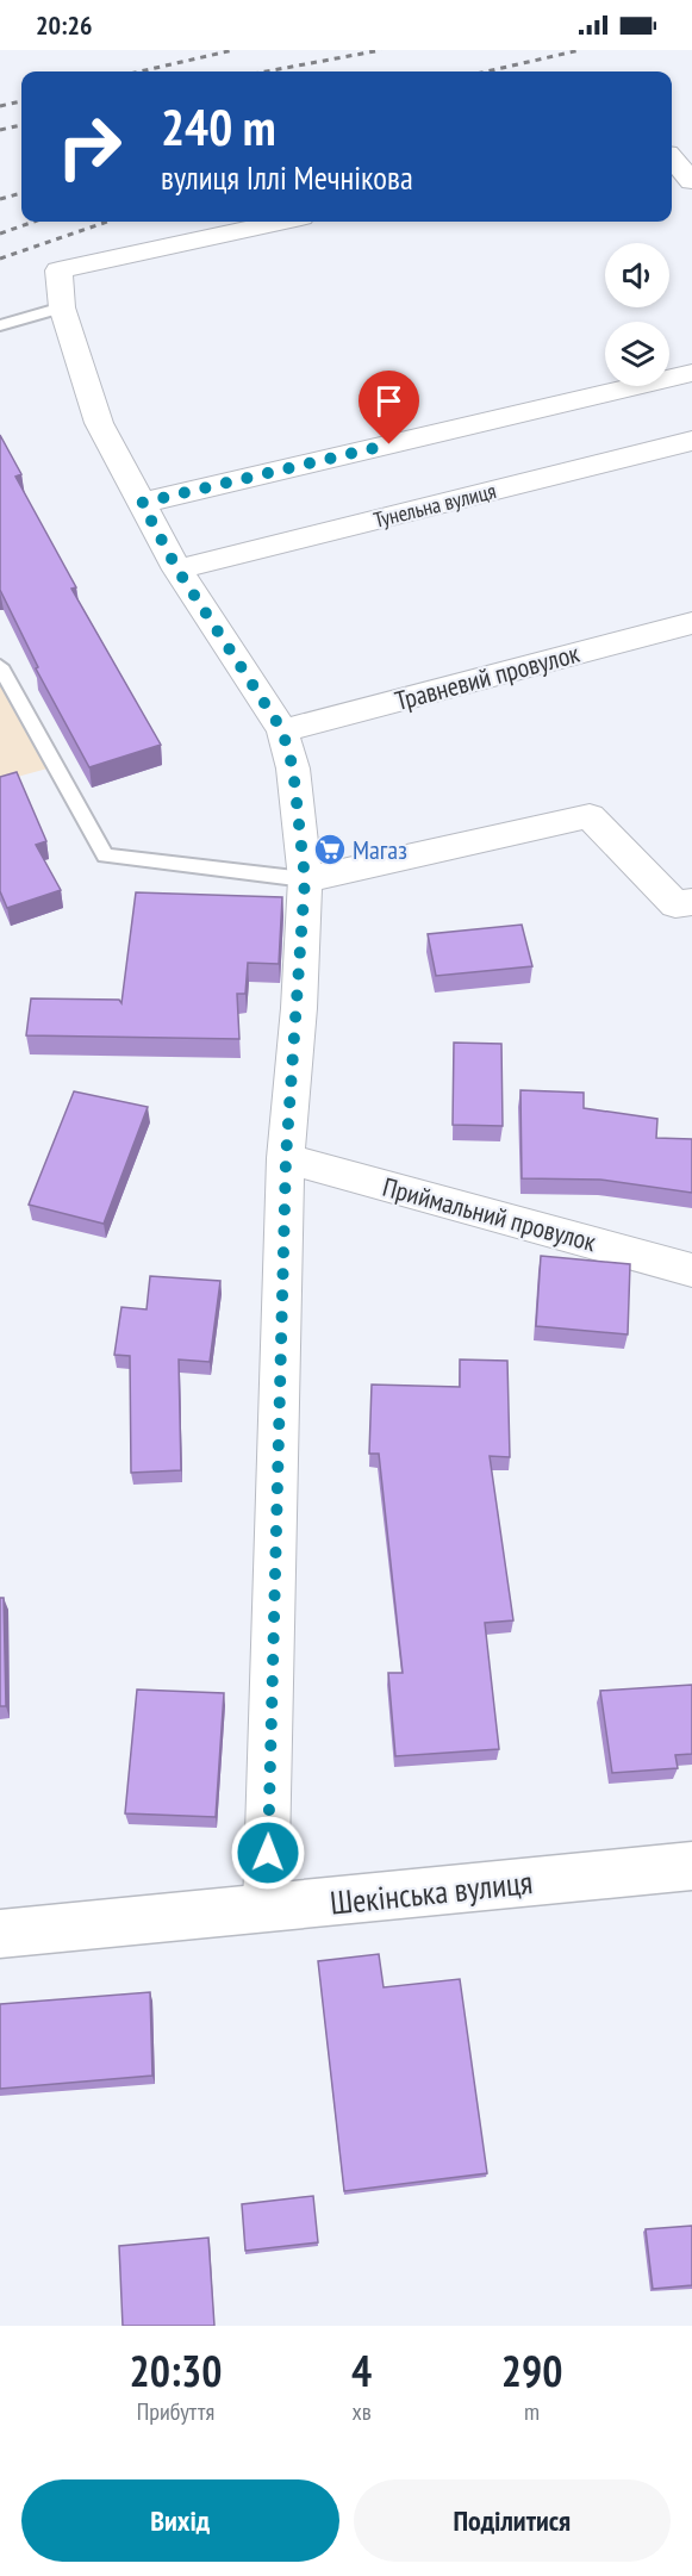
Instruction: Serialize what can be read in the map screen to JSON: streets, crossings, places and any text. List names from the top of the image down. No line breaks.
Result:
{"streets":{"main road":["Шекінська вулиця"],"street":["Тунельна вулиця","Травневий провулок","Приймальний провулок"]},"places":{"supermarket":["Магаз"]},"page":{"status":"20:26","turn":["240 m","вулиця Іллі Мечнікова"],"eta":["20:30","Прибуття","4","хв","290","m"],"buttons":["Вихід","Поділитися"]}}
